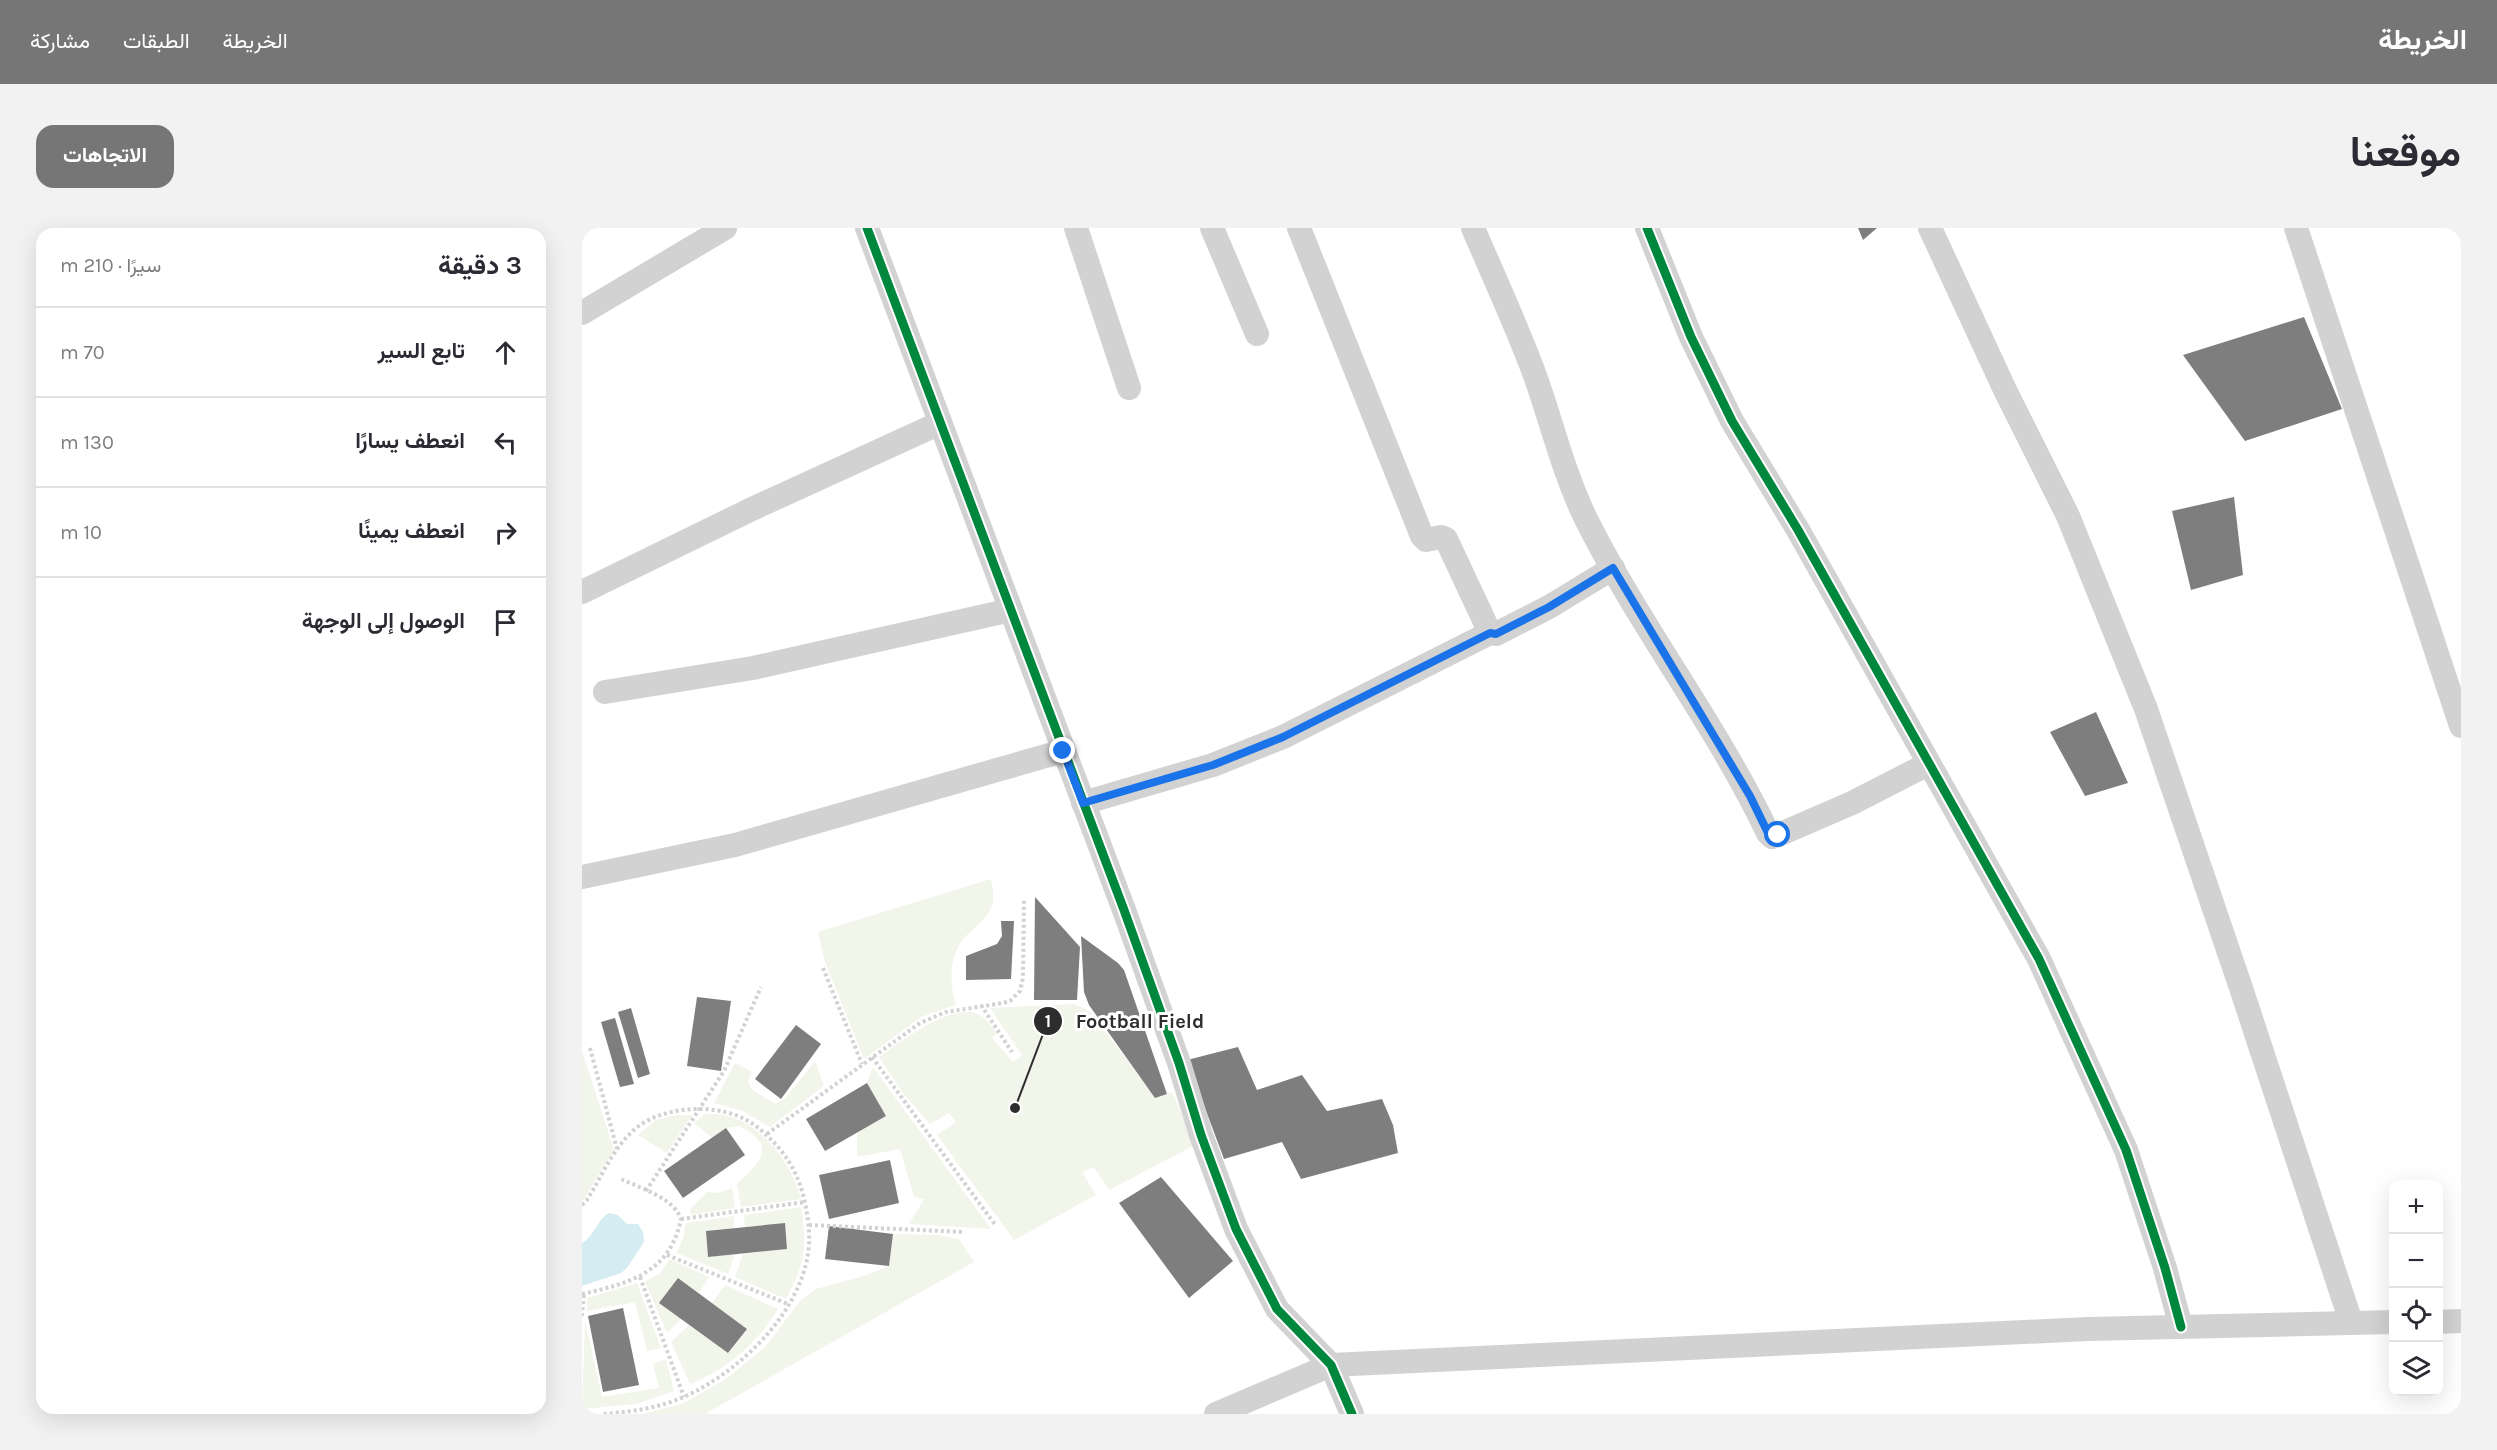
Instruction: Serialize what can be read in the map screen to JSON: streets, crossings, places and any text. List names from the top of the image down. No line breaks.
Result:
{"places":["Football Field"],"page":{"header":"الخريطة","nav":["الخريطة","الطبقات","مشاركة"],"title":"موقعنا","buttons":"الاتجاهات","heading":["3 دقيقة","سيرًا · 210 m"],"list":[["تابع السير","70 m"],["انعطف يسارًا","130 m"],["انعطف يمينًا","10 m"],"الوصول إلى الوجهة"],"map_buttons":["+","−"]}}
